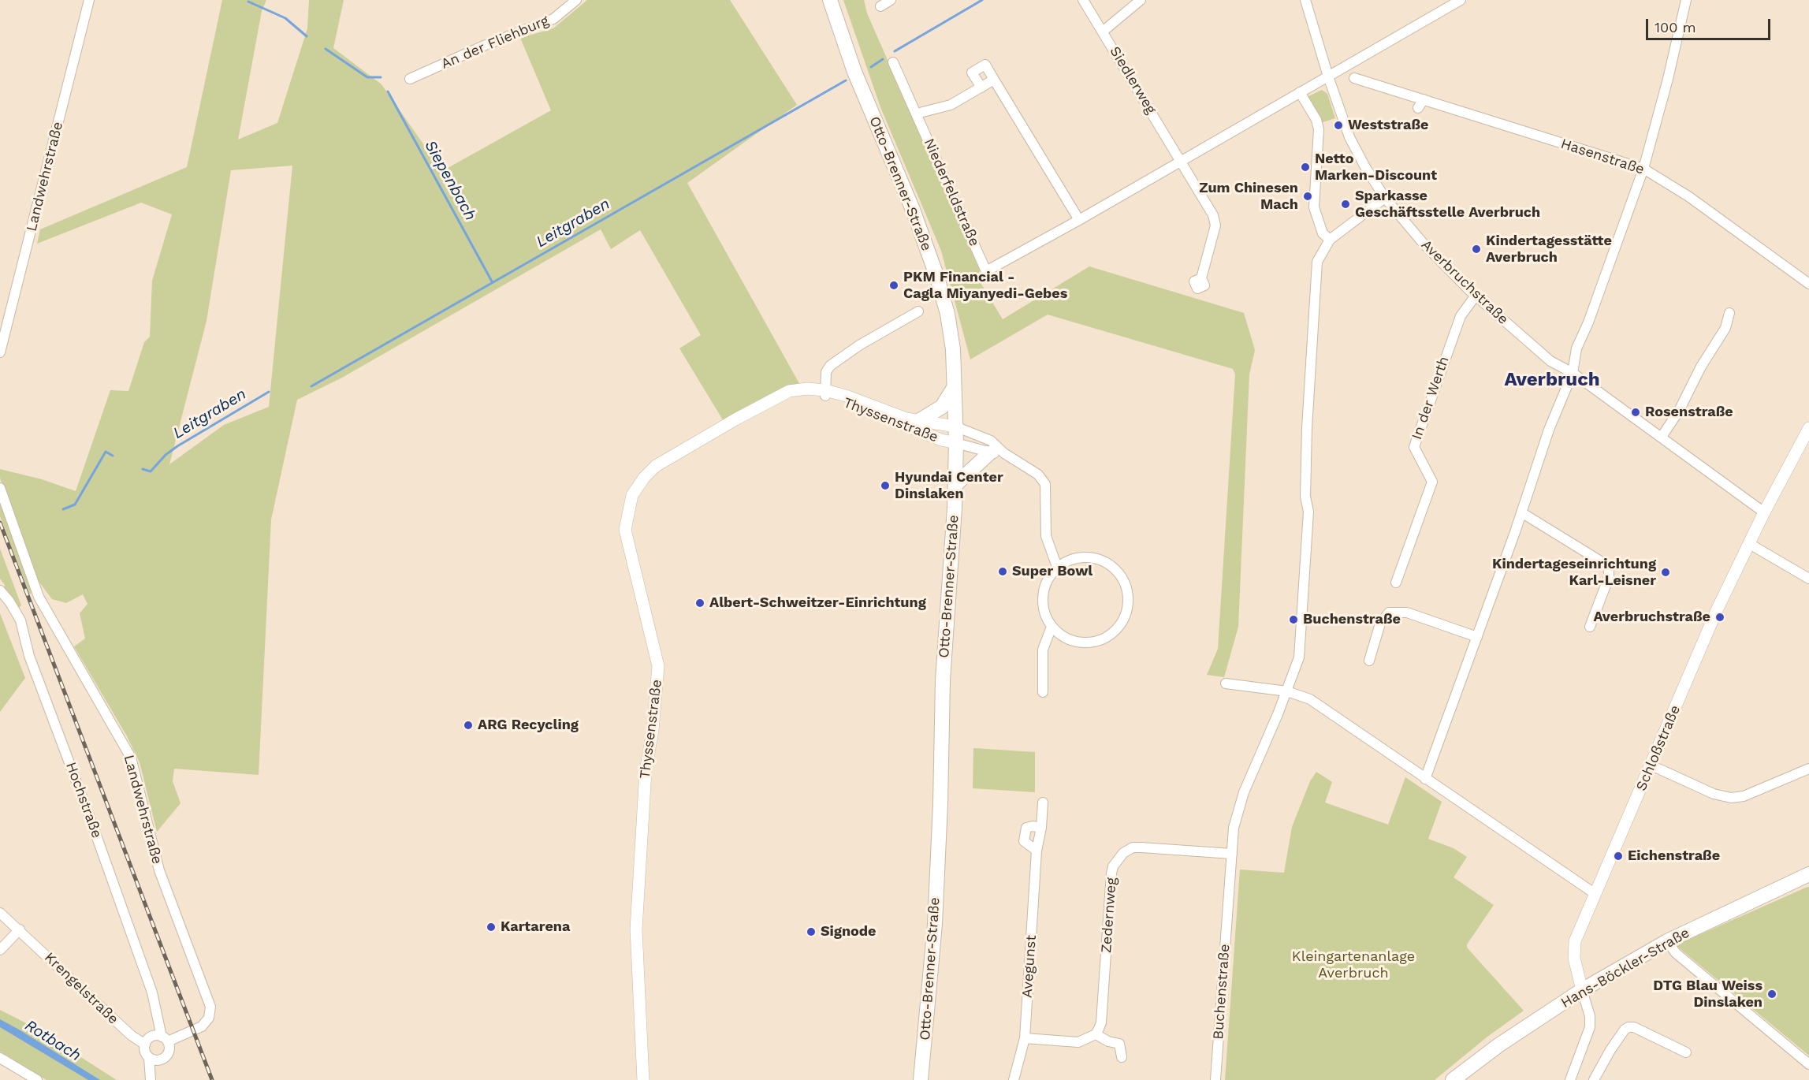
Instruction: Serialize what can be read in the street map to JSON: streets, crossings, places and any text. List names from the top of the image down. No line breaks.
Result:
{"streets":{"main road":["Otto-Brenner-Straße","Hans-Böckler-Straße"],"street":["An der Fliehburg","Siedlerweg","Hasenstraße","Landwehrstraße","Niederfeldstraße","Averbruchstraße","In der Werth","Thyssenstraße","Schloßstraße","Hochstraße","Zedernweg","Avegunst","Krengelstraße","Buchenstraße"]},"crossings":[["Landwehrstraße","Hochstraße"],["Landwehrstraße","Krengelstraße"],["Otto-Brenner-Straße","Thyssenstraße"],["Averbruchstraße","In der Werth"],["Averbruchstraße","Schloßstraße"],["Averbruchstraße","Buchenstraße"],["Schloßstraße","Hans-Böckler-Straße"],["Hochstraße","Krengelstraße"],["Zedernweg","Buchenstraße"]],"districts":["Averbruch"],"water":["Siepenbach","Leitgraben","Rotbach"],"parks":["Kleingartenanlage Averbruch"],"places":["Weststraße","Netto Marken-Discount","Zum Chinesen Mach","Sparkasse Geschäftsstelle Averbruch","Kindertagesstätte Averbruch","PKM Financial - Cagla Miyanyedi-Gebes","Rosenstraße","Hyundai Center Dinslaken","Super Bowl","Kindertageseinrichtung Karl-Leisner","Albert-Schweitzer-Einrichtung","Averbruchstraße","Buchenstraße","ARG Recycling","Eichenstraße","Kartarena","Signode","DTG Blau Weiss Dinslaken"],"scale_bar":"100 m"}
